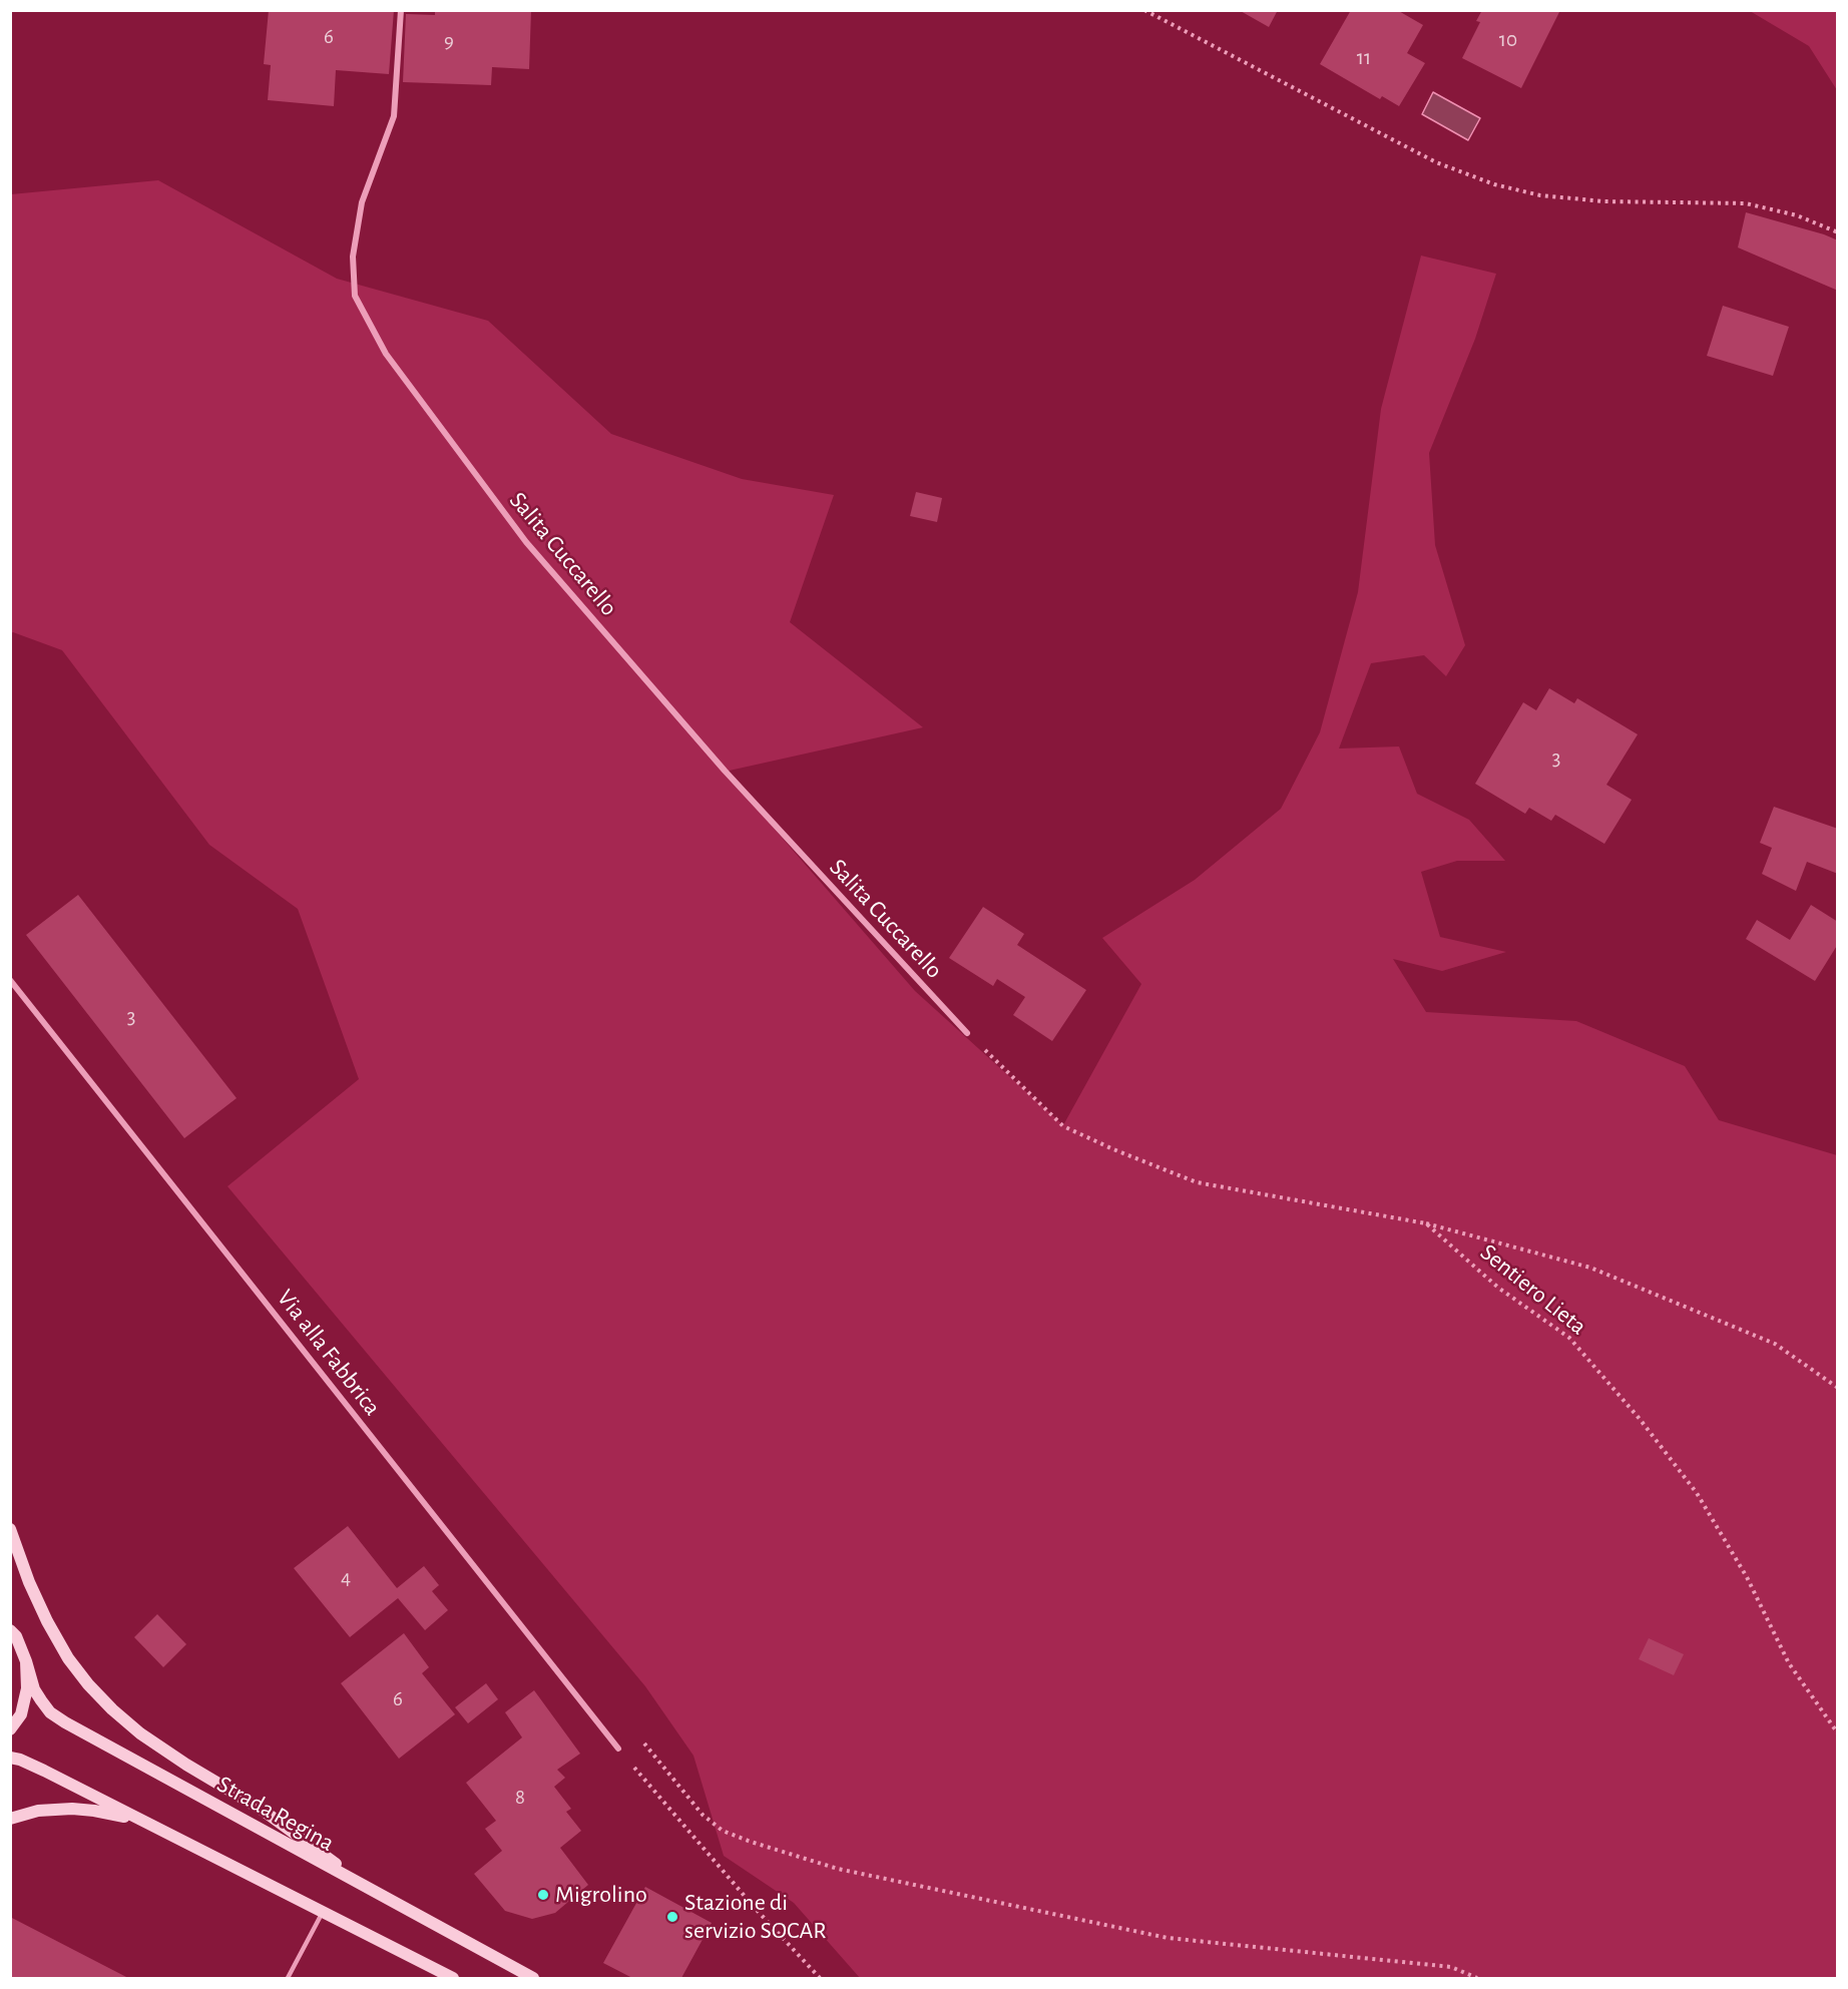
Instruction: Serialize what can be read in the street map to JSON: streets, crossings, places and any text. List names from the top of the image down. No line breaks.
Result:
{"streets":{"main road":["Strada Regina"],"street":["Salita Cuccarello","Via alla Fabbrica"],"path":["Sentiero Lieta"]},"places":["Migrolino","Stazione di servizio SOCAR"],"house_numbers":["6","10","9","11","3","3","4","6","8"]}
